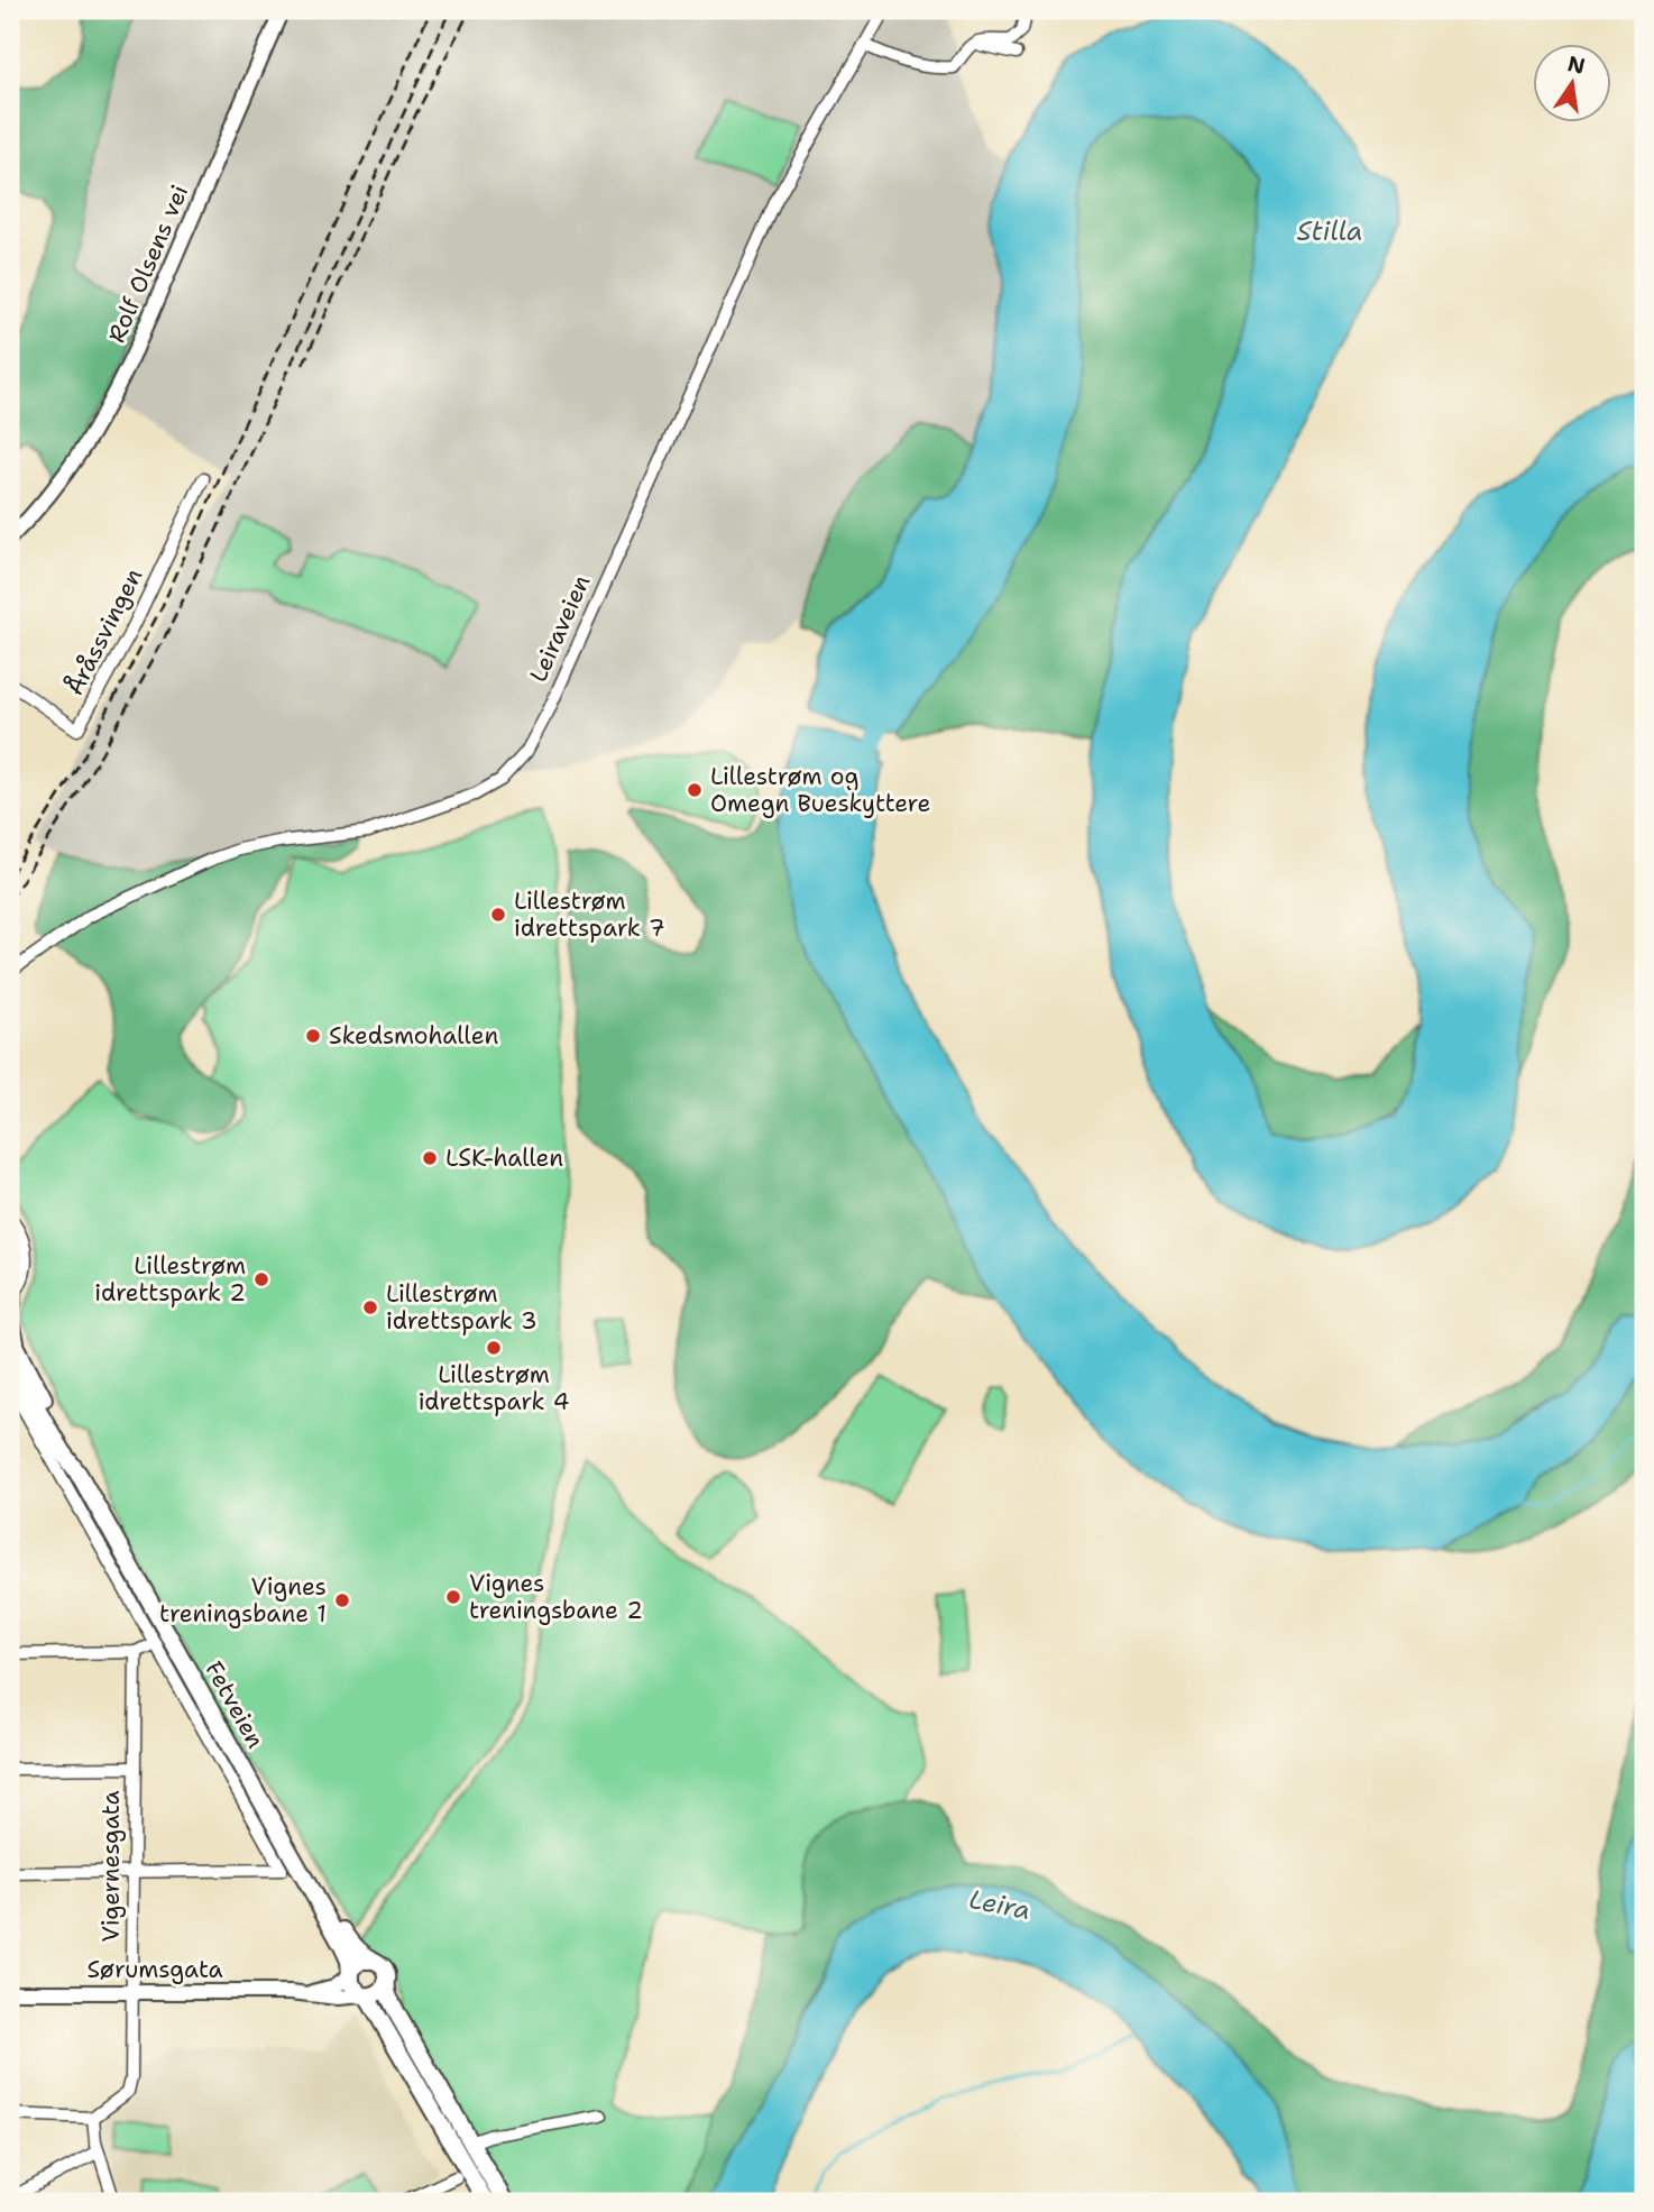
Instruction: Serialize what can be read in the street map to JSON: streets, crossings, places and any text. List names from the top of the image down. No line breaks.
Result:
{"streets":{"highway":["Fetveien"],"main road":["Rolf Olsens vei","Sørumsgata"],"street":["Leiraveien","Åråssvingen","Vigernesgata"]},"crossings":[["Fetveien","Sørumsgata"],["Vigernesgata","Sørumsgata"]],"water":["Stilla","Leira"],"places":["Lillestrøm og Omegn Bueskyttere","Lillestrøm idrettspark 7","Skedsmohallen","LSK-hallen","Lillestrøm idrettspark 2","Lillestrøm idrettspark 3","Lillestrøm idrettspark 4","Vignes treningsbane 2","Vignes treningsbane 1"],"north":"top"}
